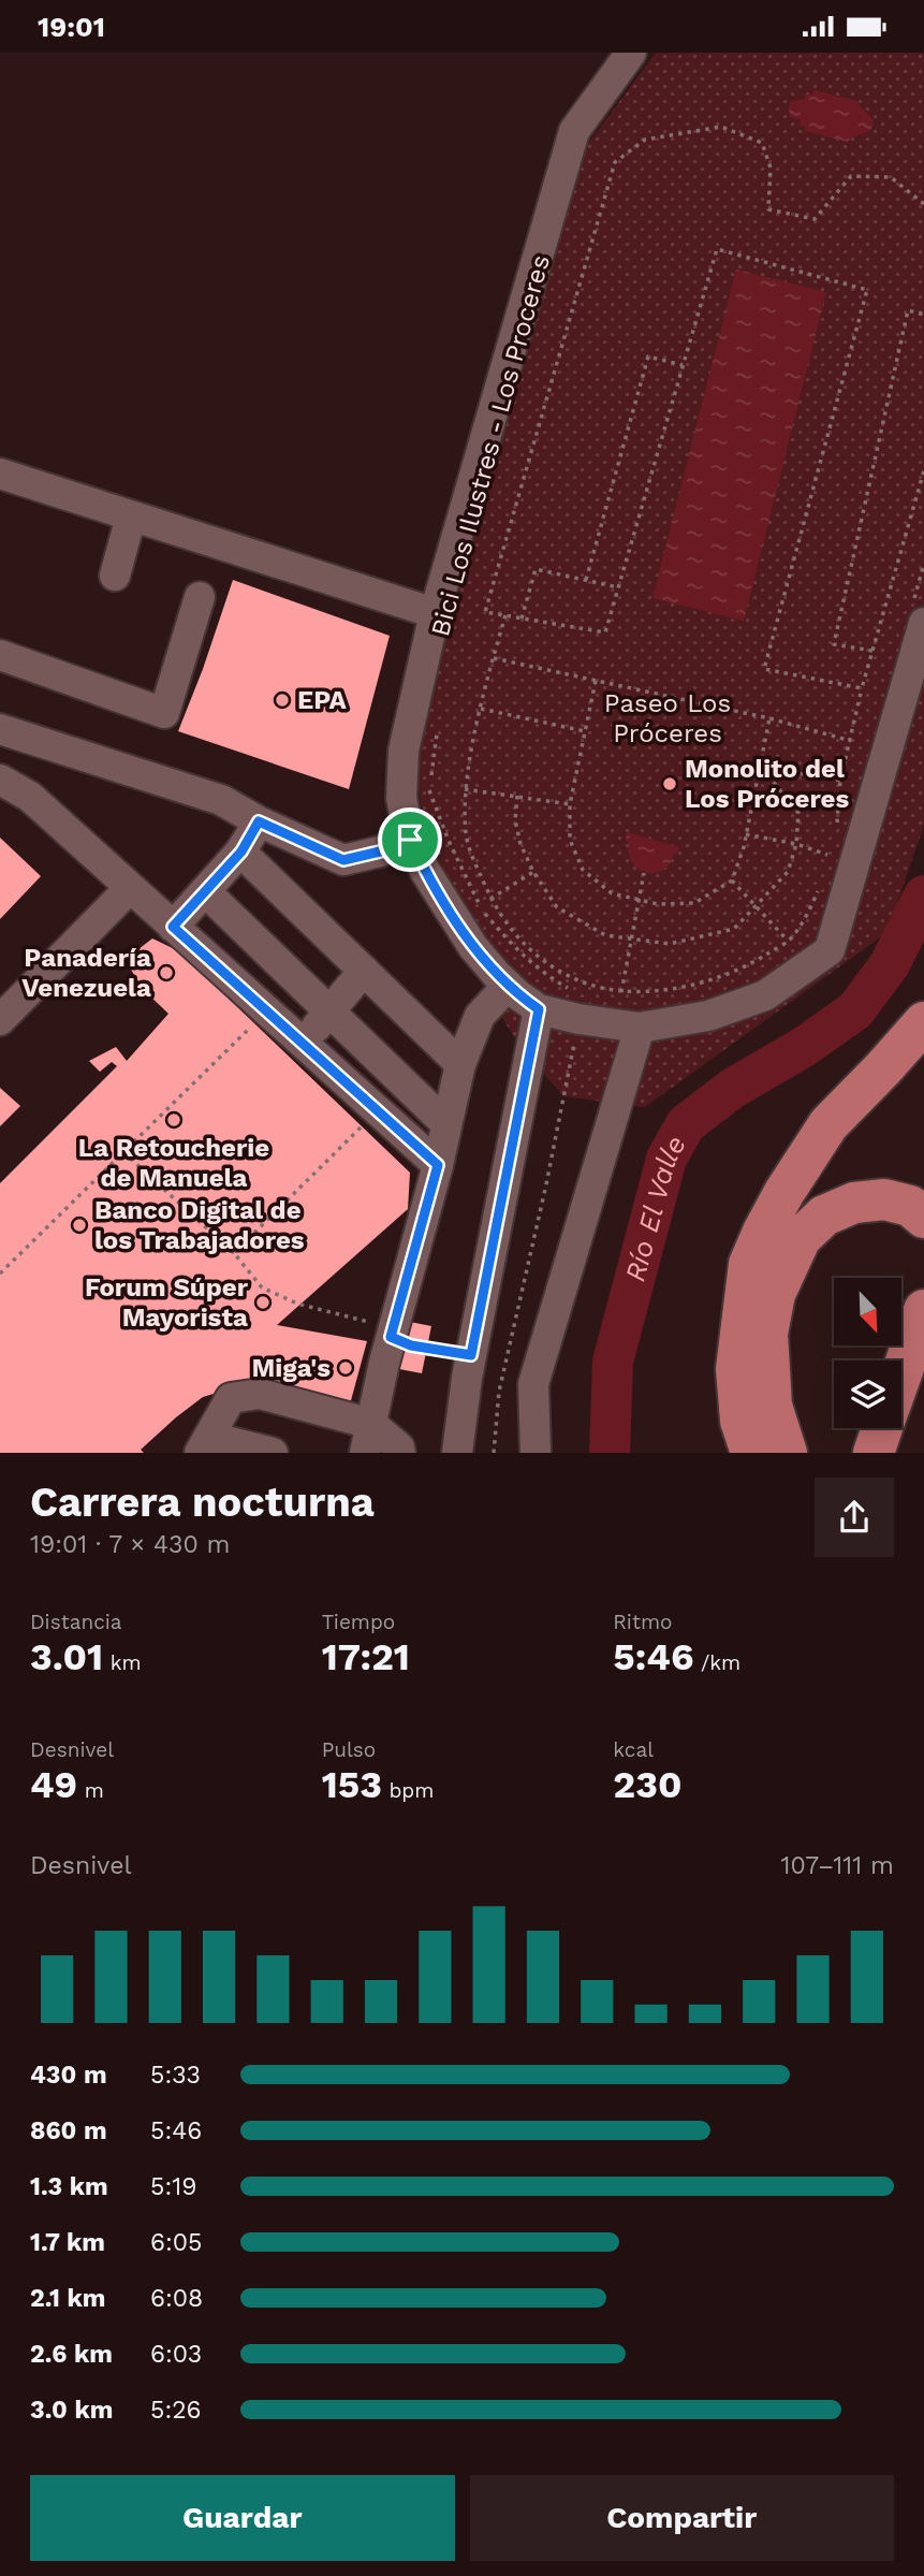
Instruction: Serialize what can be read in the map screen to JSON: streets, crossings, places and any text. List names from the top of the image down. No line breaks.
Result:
{"water":["Río El Valle"],"parks":["Paseo Los Próceres"],"places":["EPA","Monolito del Los Próceres","Panadería Venezuela","La Retoucherie de Manuela","Banco Digital de los Trabajadores","Forum Súper Mayorista","Miga's"],"north":"bottom right","page":{"status":"19:01","heading":["Carrera nocturna","19:01 · 7 × 430 m"],"stats":[["Distancia","3.01 km"],["Tiempo","17:21"],["Ritmo","5:46 /km"],["Desnivel","49 m"],["Pulso","153 bpm"],["kcal","230"]],"chart":["Desnivel","107–111 m"],"list":[{"name":"430 m","note":"5:33"},{"name":"860 m","note":"5:46"},{"name":"1.3 km","note":"5:19"},{"name":"1.7 km","note":"6:05"},{"name":"2.1 km","note":"6:08"},{"name":"2.6 km","note":"6:03"},{"name":"3.0 km","note":"5:26"}],"buttons":["Guardar","Compartir"]}}
